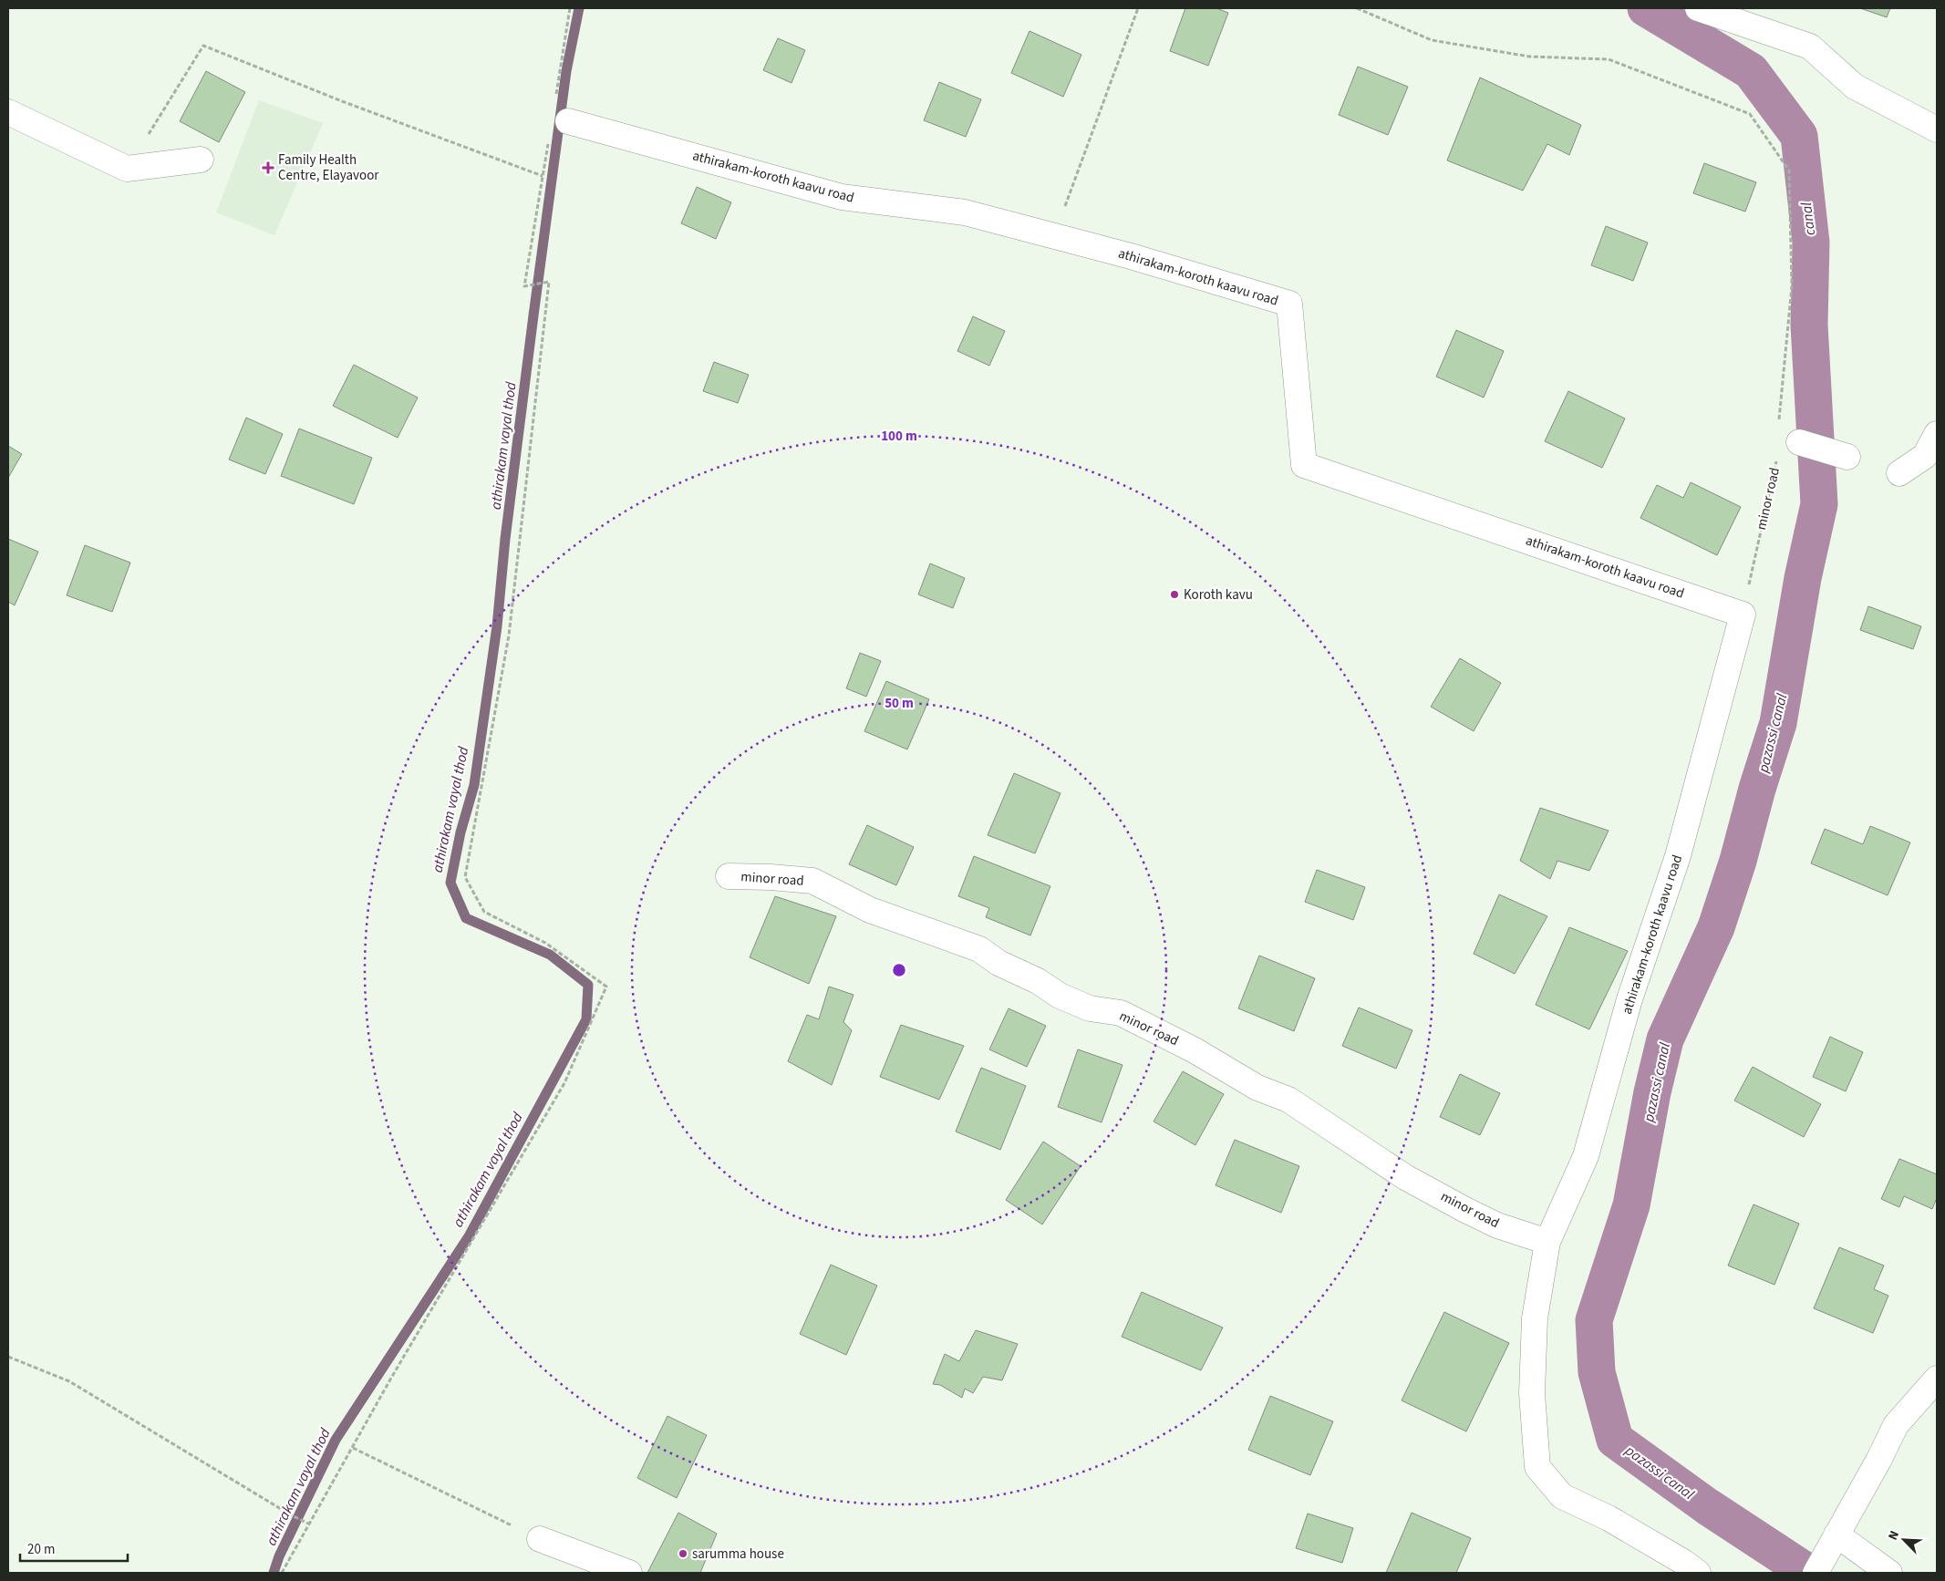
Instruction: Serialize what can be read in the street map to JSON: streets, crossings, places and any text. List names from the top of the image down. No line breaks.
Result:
{"streets":{"street":["athirakam-koroth kaavu road","minor road"]},"crossings":[["athirakam-koroth kaavu road","minor road"]],"water":["canal","athirakam vayal thod","pazassi canal"],"places":{"health":["Family Health Centre, Elayavoor"],"other":["Koroth kavu","sarumma house"]},"scale_bar":"20 m","north":"top left","rings":["100 m","50 m"]}
